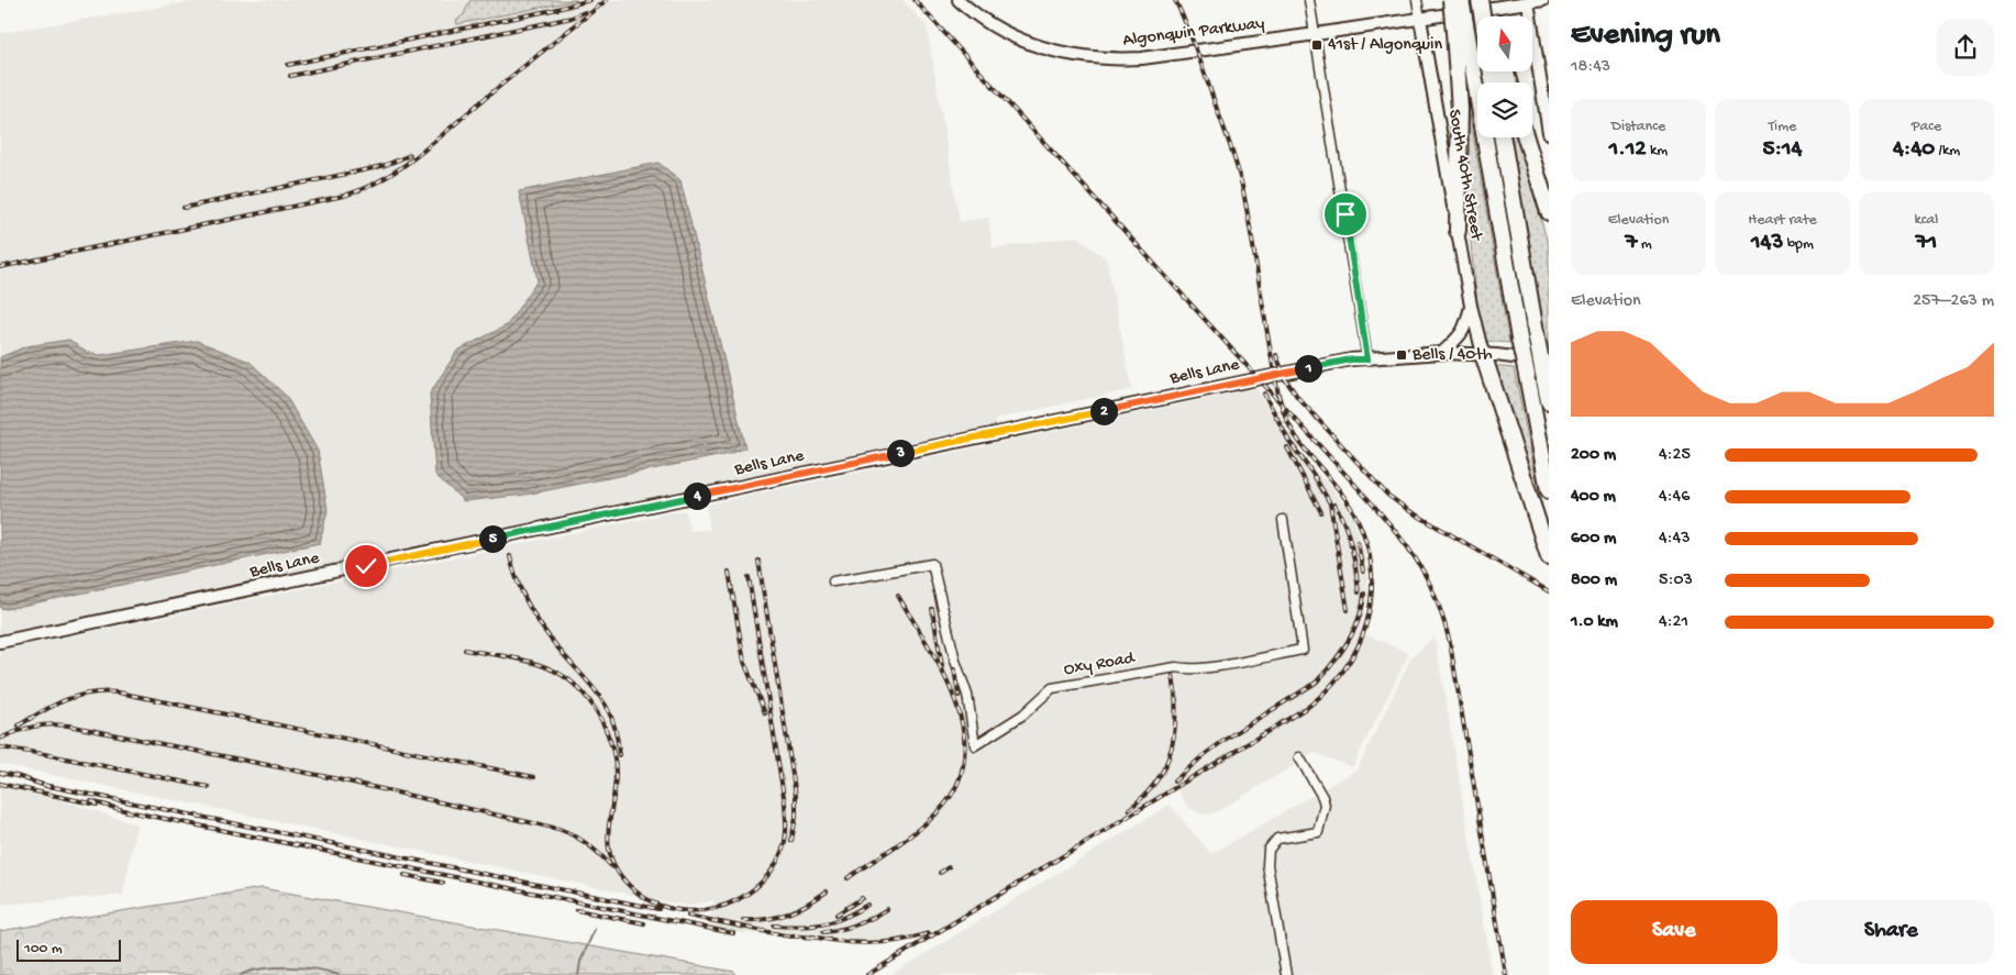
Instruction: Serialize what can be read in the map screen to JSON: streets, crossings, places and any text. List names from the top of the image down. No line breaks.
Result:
{"streets":{"street":["Algonquin Parkway","South 40th Street","Bells Lane","Oxy Road"]},"crossings":[["Algonquin Parkway","South 40th Street"],["South 40th Street","Bells Lane"]],"places":{"transit":["41st / Algonquin","Bells / 40th"]},"scale_bar":"100 m","north":"top","page":{"heading":["Evening run","18:43"],"stats":[["Distance","1.12 km"],["Time","5:14"],["Pace","4:40 /km"],["Elevation","7 m"],["Heart rate","143 bpm"],["kcal","71"]],"chart":["Elevation","257–263 m"],"pins":["1","2","3","4","5"],"list":[{"name":"200 m","note":"4:25"},{"name":"400 m","note":"4:46"},{"name":"600 m","note":"4:43"},{"name":"800 m","note":"5:03"},{"name":"1.0 km","note":"4:21"}],"buttons":["Save","Share"],"scale":"100 m"}}
